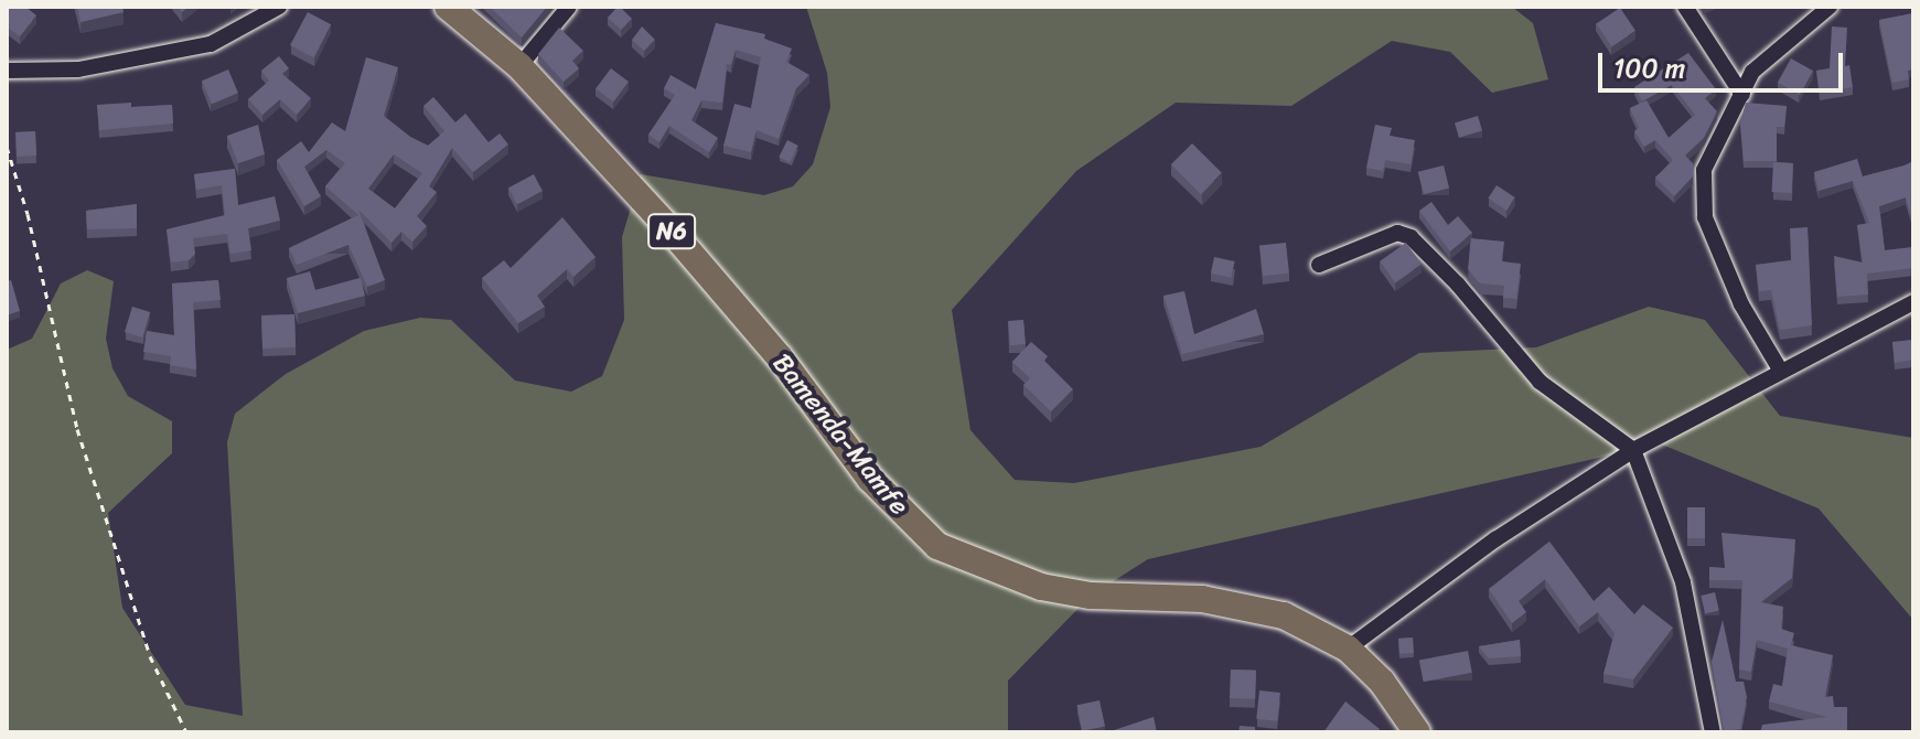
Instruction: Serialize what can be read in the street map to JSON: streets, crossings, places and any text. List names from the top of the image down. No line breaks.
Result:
{"streets":{"highway":["N6","Bamenda-Mamfe"]},"scale_bar":"100 m"}
